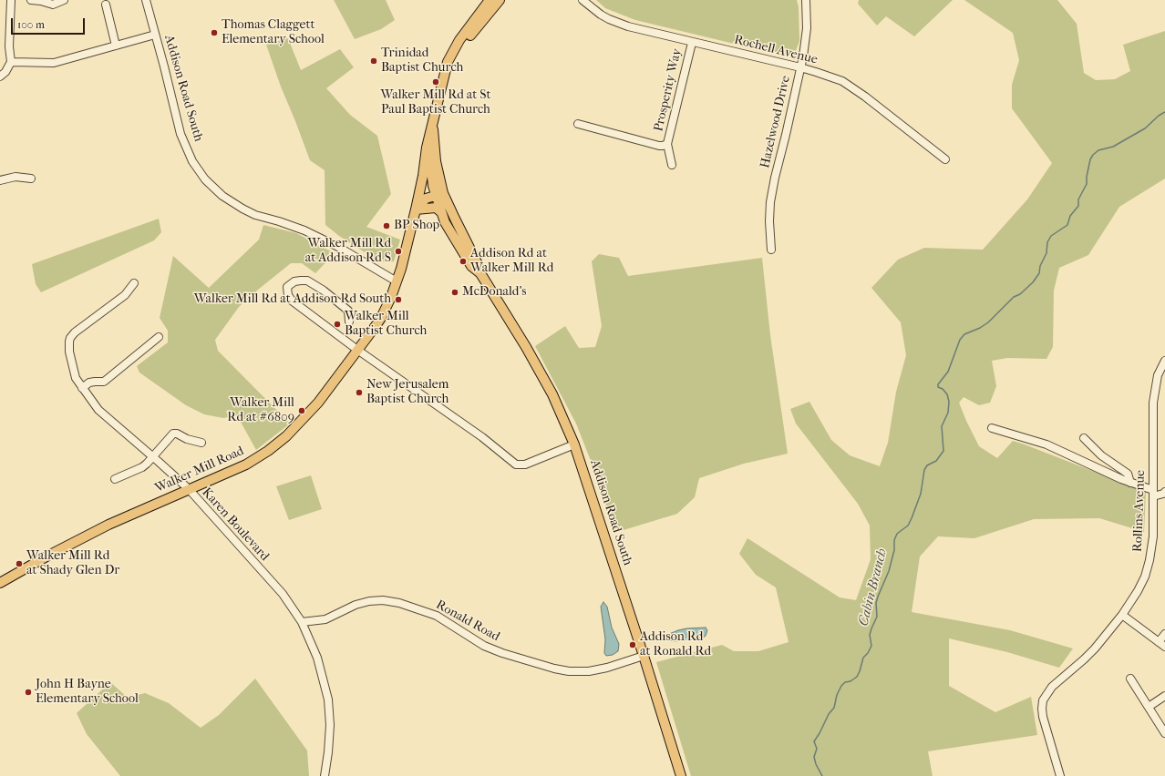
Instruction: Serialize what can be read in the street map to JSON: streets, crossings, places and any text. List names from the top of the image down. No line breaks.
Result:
{"streets":{"main road":["Addison Road South","Walker Mill Road"],"street":["Rochell Avenue","Prosperity Way","Hazelwood Drive","Rollins Avenue","Karen Boulevard","Ronald Road"]},"crossings":[["Rochell Avenue","Prosperity Way"],["Rochell Avenue","Hazelwood Drive"],["Addison Road South","Walker Mill Road"],["Addison Road South","Ronald Road"],["Walker Mill Road","Karen Boulevard"],["Karen Boulevard","Ronald Road"]],"water":["Cabin Branch"],"places":["Thomas Claggett Elementary School","Trinidad Baptist Church","Walker Mill Rd at St Paul Baptist Church","BP Shop","Walker Mill Rd at Addison Rd S","Addison Rd at Walker Mill Rd","McDonald's","Walker Mill Rd at Addison Rd South","Walker Mill Baptist Church","New Jerusalem Baptist Church","Walker Mill Rd at #6809","Walker Mill Rd at Shady Glen Dr","Addison Rd at Ronald Rd","John H Bayne Elementary School"],"scale_bar":"100 m"}
